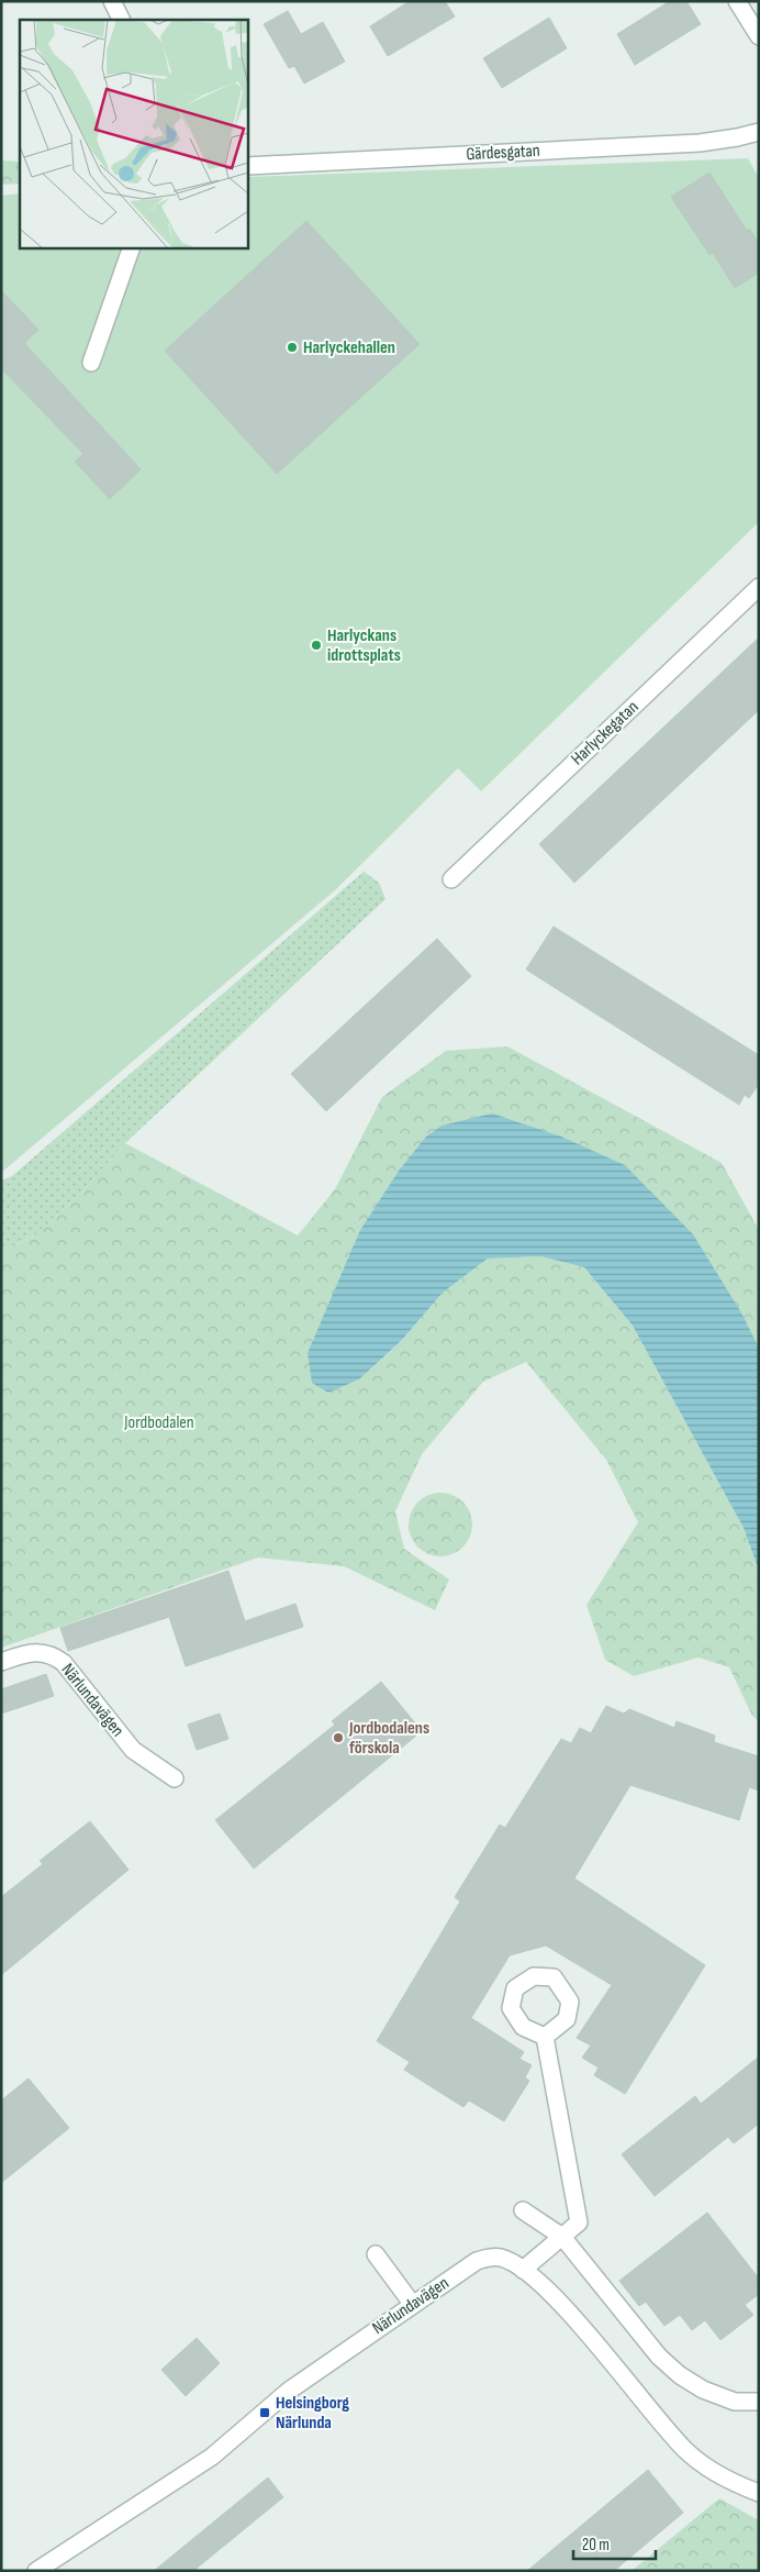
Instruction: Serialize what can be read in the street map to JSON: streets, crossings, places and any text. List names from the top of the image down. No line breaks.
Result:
{"streets":{"street":["Gärdesgatan","Harlyckegatan","Närlundavägen"]},"parks":["Jordbodalen"],"places":{"other":["Harlyckehallen","Harlyckans idrottsplats","Jordbodalens förskola"],"transit":["Helsingborg Närlunda"]},"scale_bar":"20 m"}
